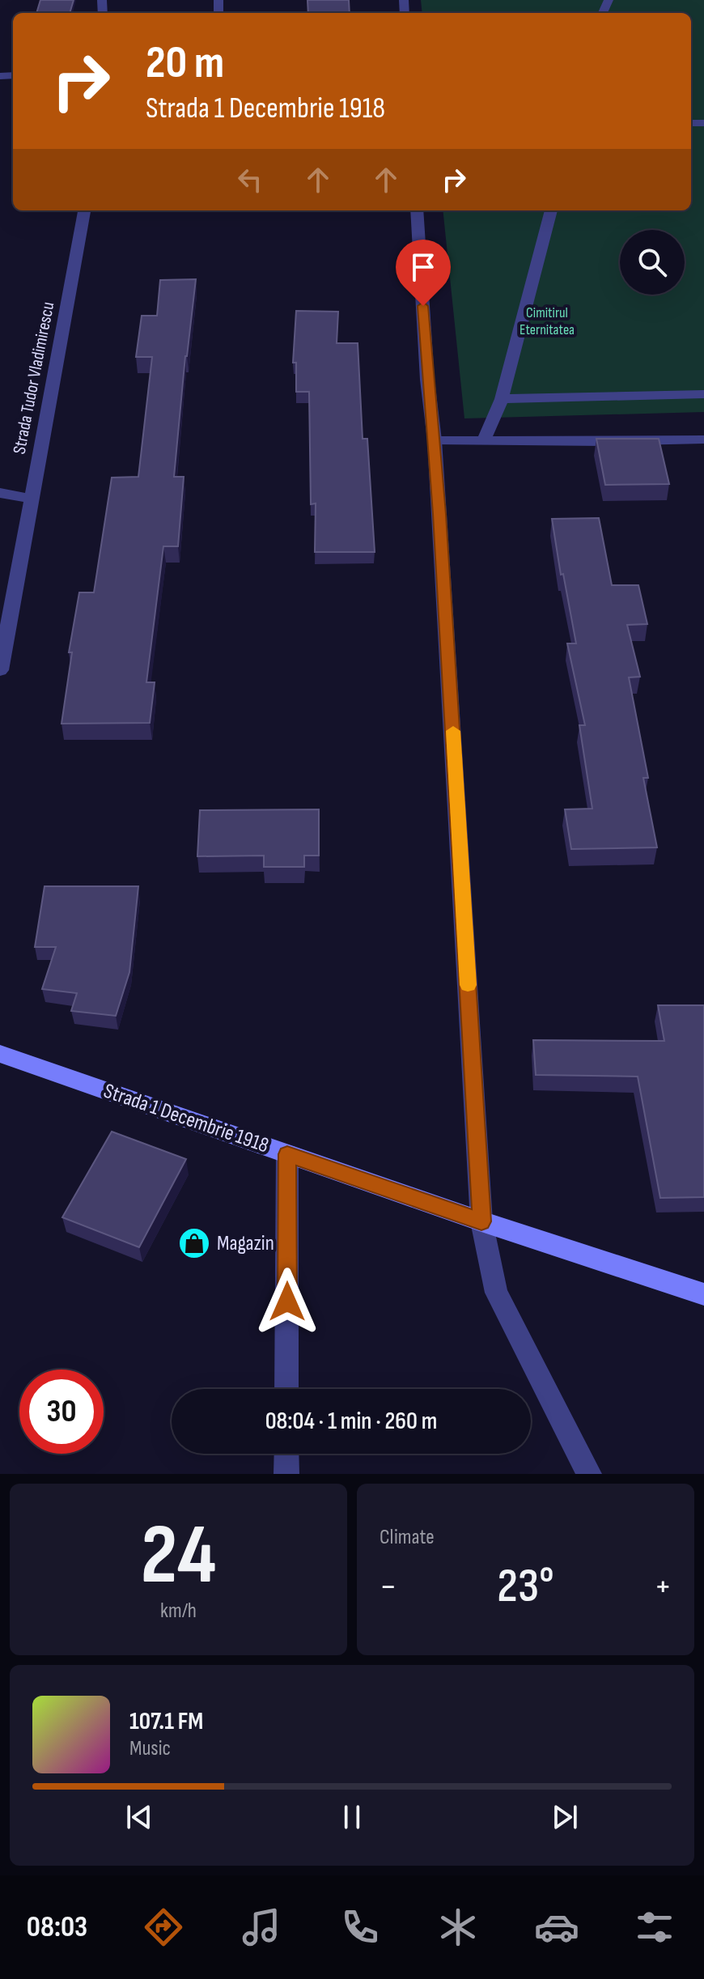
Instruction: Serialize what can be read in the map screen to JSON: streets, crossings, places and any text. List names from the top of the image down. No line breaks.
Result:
{"streets":{"main road":["Strada 1 Decembrie 1918"],"street":["Strada Tudor Vladimirescu"]},"parks":["Cimitirul Eternitatea"],"places":{"shop":["Magazin"]},"page":{"turn":["20 m","Strada 1 Decembrie 1918"],"limit":"30","trip":"08:04 · 1 min · 260 m","tile":[["24","km/h"],"Climate"],"heat":["−","23°","+"],"song":["107.1 FM","Music"],"tabs":"08:03"}}
